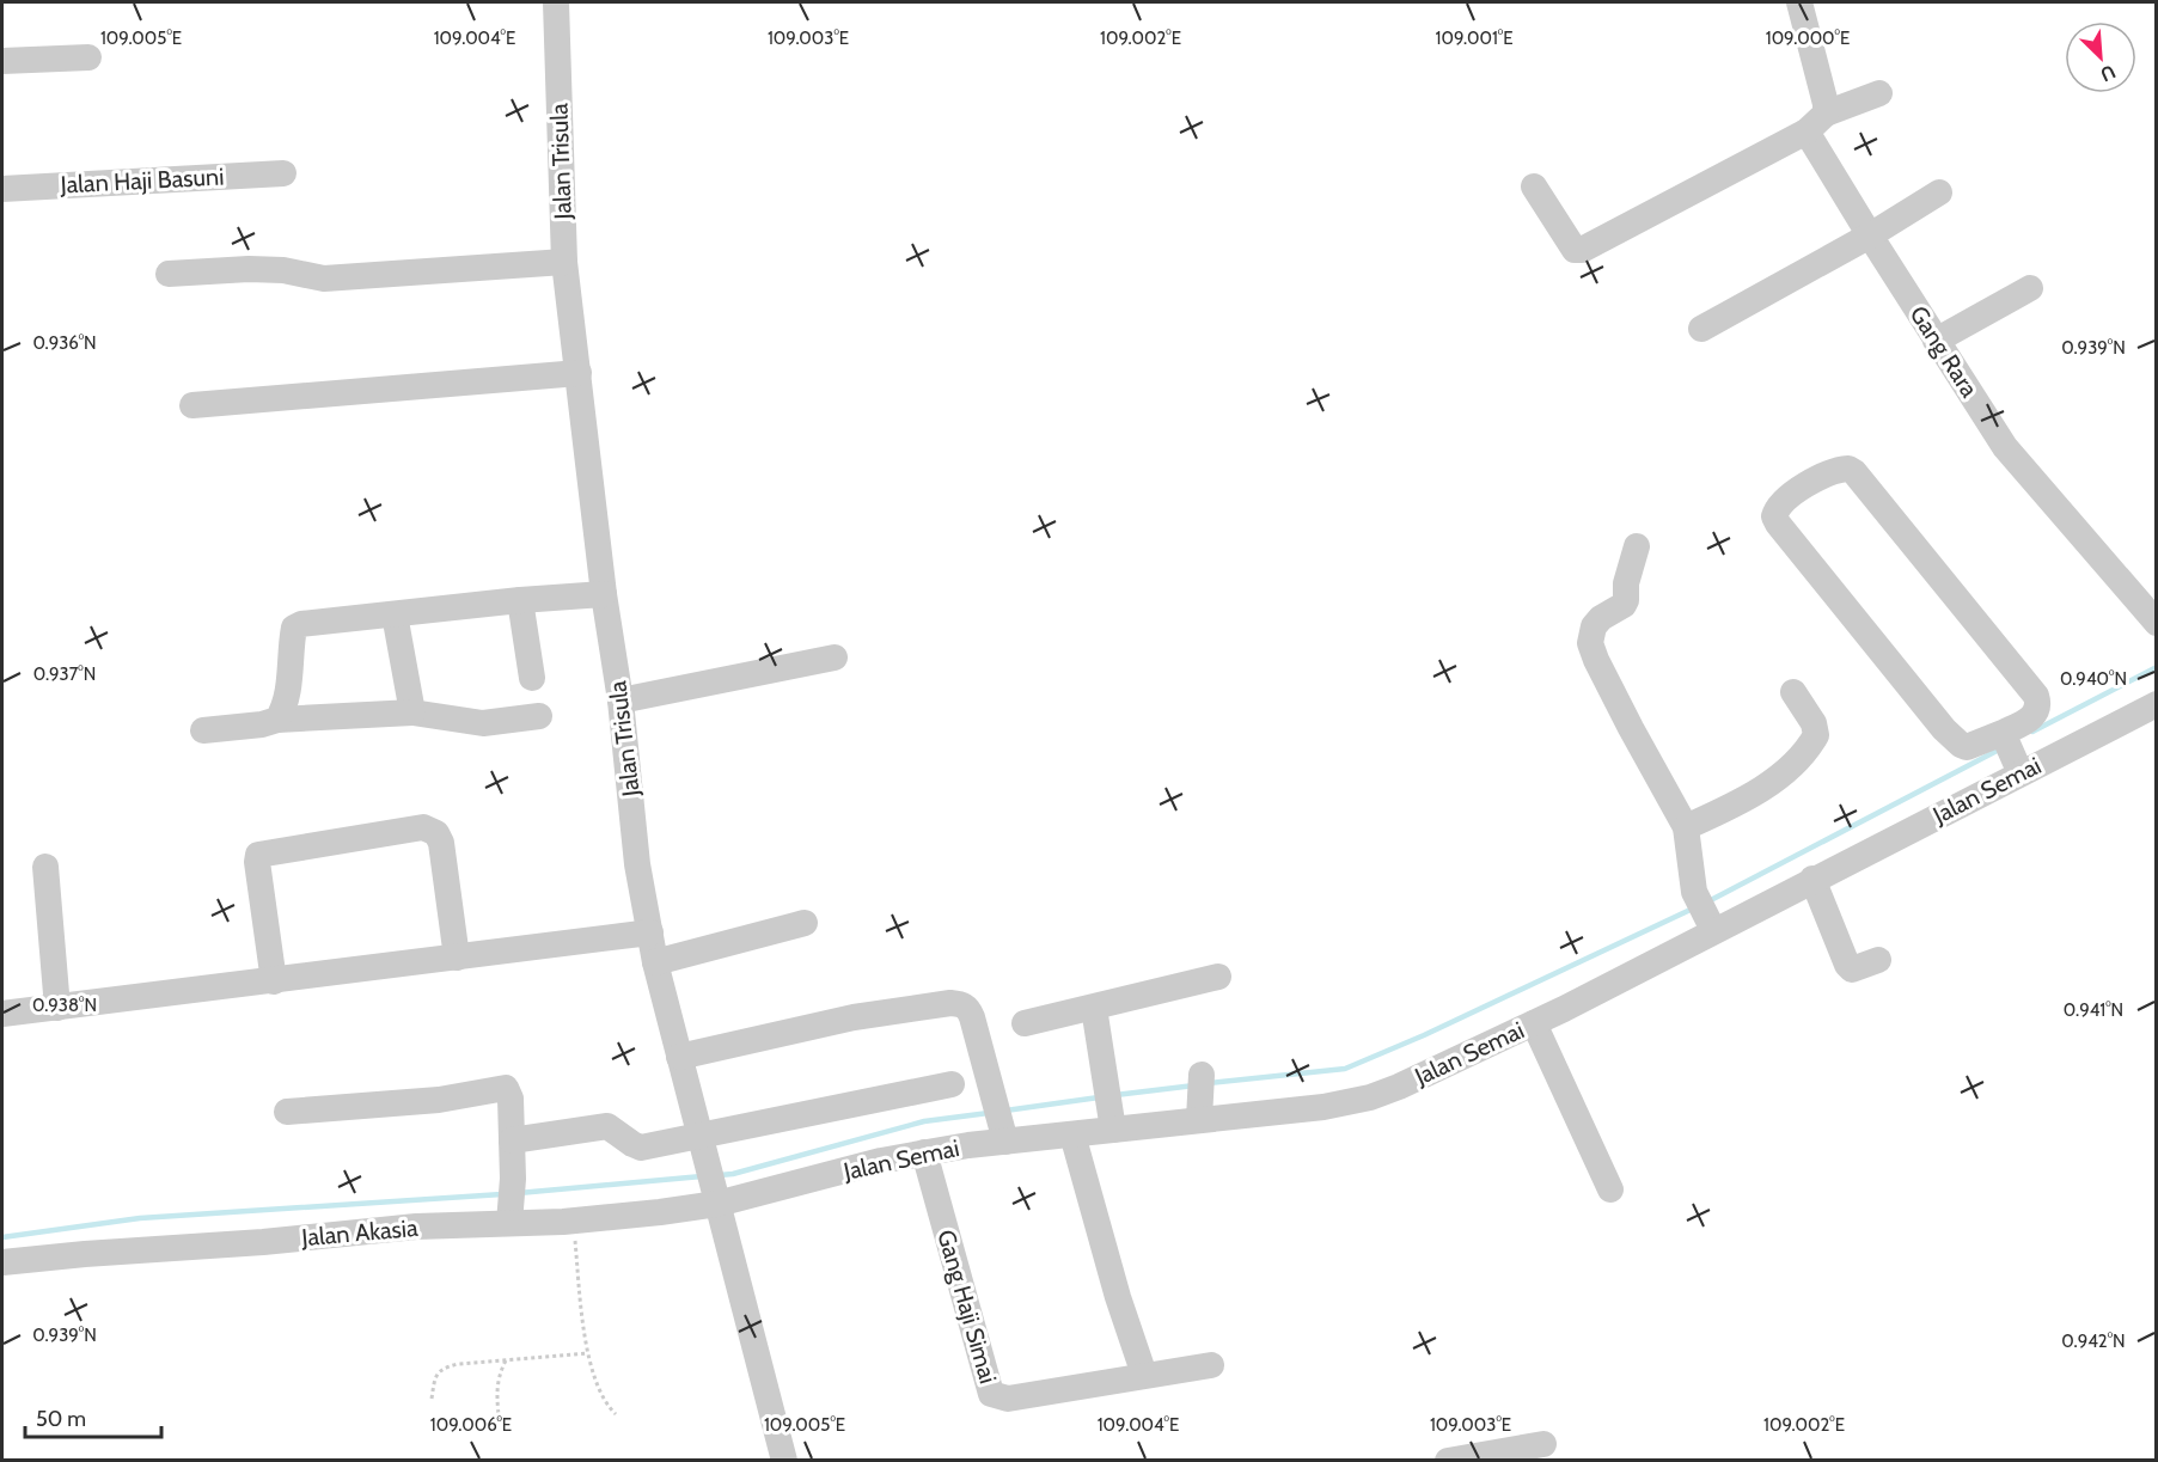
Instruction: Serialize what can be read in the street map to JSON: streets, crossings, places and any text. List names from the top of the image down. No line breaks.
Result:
{"streets":{"street":["Jalan Trisula","Jalan Haji Basuni","Gang Rara","Jalan Semai","Jalan Akasia","Gang Haji Simai"]},"crossings":[["Jalan Trisula","Jalan Semai"],["Jalan Trisula","Jalan Akasia"],["Jalan Semai","Jalan Akasia"],["Jalan Semai","Gang Haji Simai"]],"scale_bar":"50 m","north":"bottom right","coordinates":["109.005°E","109.004°E","109.003°E","109.002°E","109.001°E","109.000°E","0.936°N","0.939°N","0.937°N","0.940°N","0.938°N","0.941°N","0.942°N","109.006°E"]}
